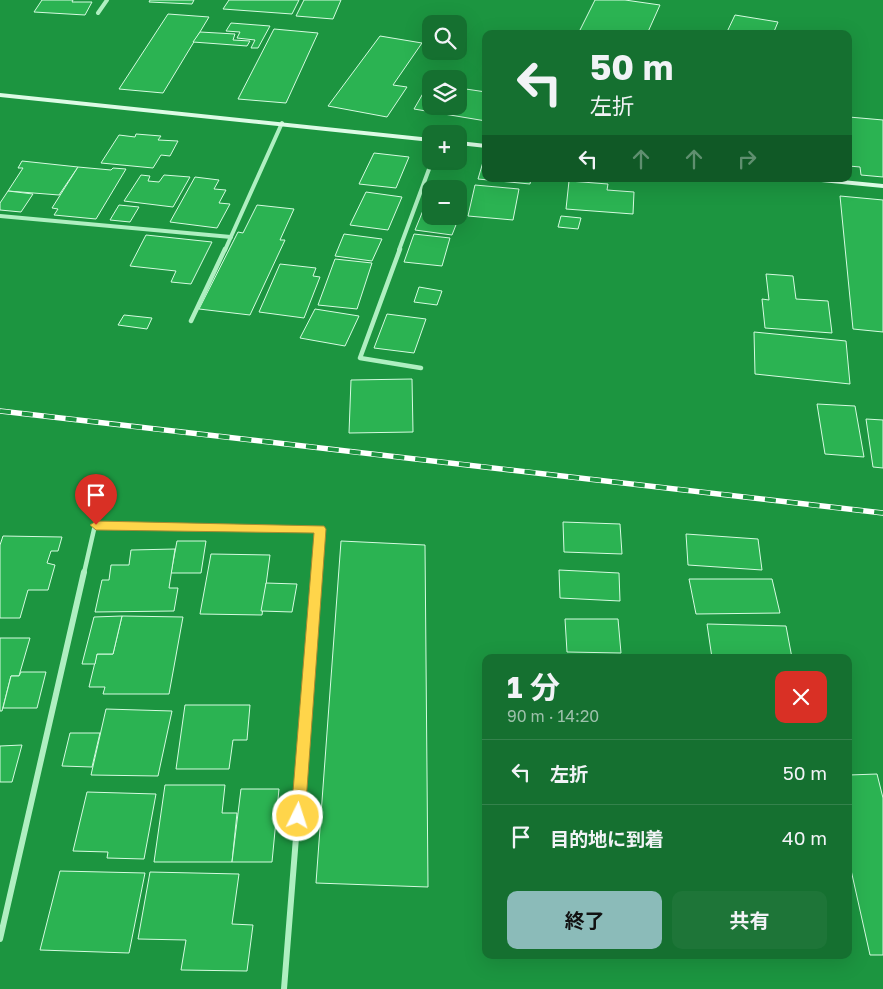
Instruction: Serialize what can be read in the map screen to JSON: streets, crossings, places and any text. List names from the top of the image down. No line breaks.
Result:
{"page":{"map_buttons":["+","−"],"turn":["50 m","左折"],"heading":["1 分","90 m · 14:20"],"list":[{"name":"左折","value":"50 m"},{"name":"目的地に到着","value":"40 m"}],"buttons":["終了","共有"]}}
